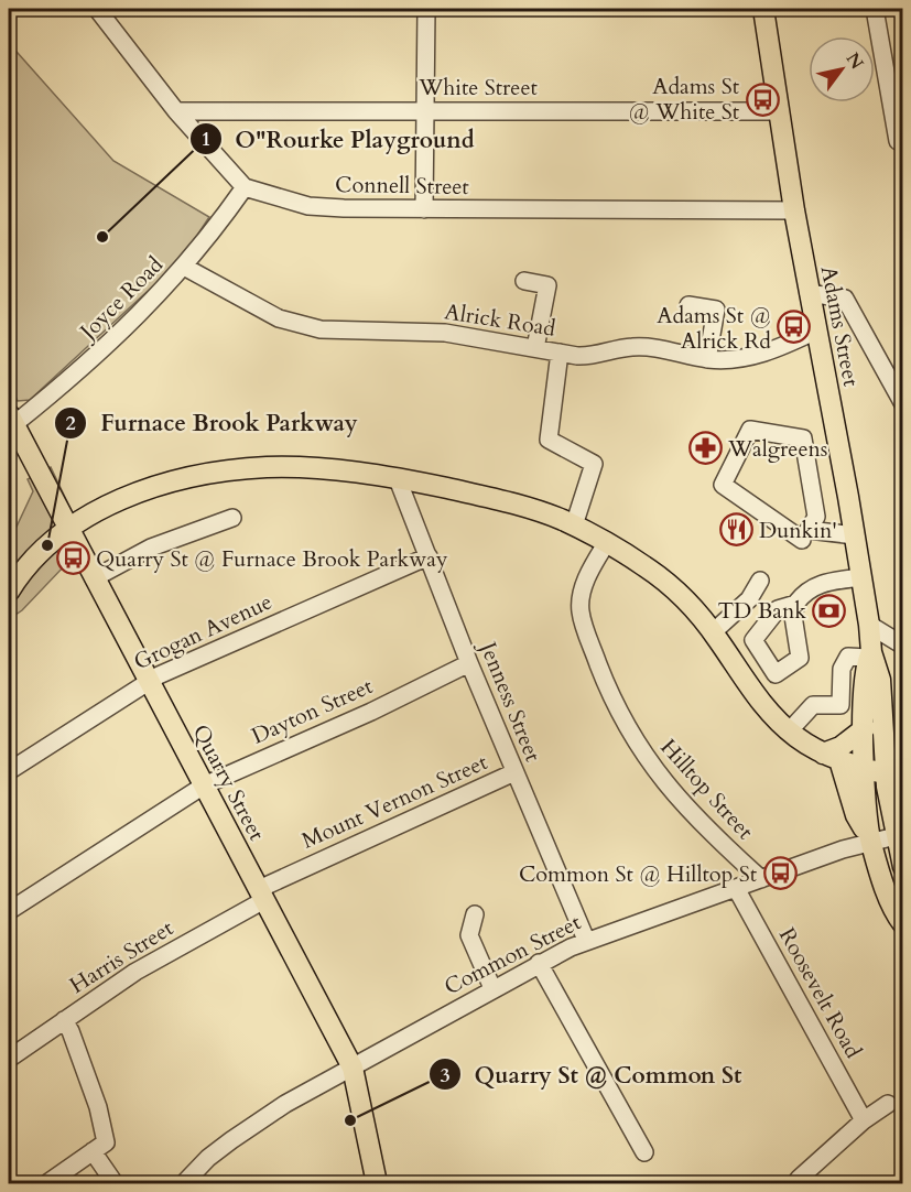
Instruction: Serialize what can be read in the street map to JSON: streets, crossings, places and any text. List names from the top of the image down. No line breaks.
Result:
{"streets":{"main road":["Adams Street","Quarry Street"],"street":["White Street","Connell Street","Joyce Road","Alrick Road","Grogan Avenue","Jenness Street","Dayton Street","Hilltop Street","Mount Vernon Street","Common Street","Harris Street","Roosevelt Road"]},"crossings":[["White Street","Adams Street"],["Connell Street","Joyce Road"],["Connell Street","Adams Street"],["Joyce Road","Alrick Road"],["Joyce Road","Quarry Street"],["Alrick Road","Adams Street"],["Adams Street","Common Street"],["Grogan Avenue","Jenness Street"],["Grogan Avenue","Quarry Street"],["Jenness Street","Dayton Street"],["Jenness Street","Mount Vernon Street"],["Jenness Street","Common Street"],["Dayton Street","Quarry Street"],["Quarry Street","Mount Vernon Street"],["Quarry Street","Common Street"],["Quarry Street","Harris Street"],["Hilltop Street","Common Street"],["Mount Vernon Street","Harris Street"],["Common Street","Roosevelt Road"]],"places":{"bus stop":["Adams St @ White St","Adams St @ Alrick Rd","Quarry St @ Furnace Brook Parkway","Common St @ Hilltop St"],"other":["O\"Rourke Playground","Furnace Brook Parkway","Quarry St @ Common St"],"pharmacy":["Walgreens"],"restaurant":["Dunkin'"],"bank":["TD Bank"]},"north":"top right"}
